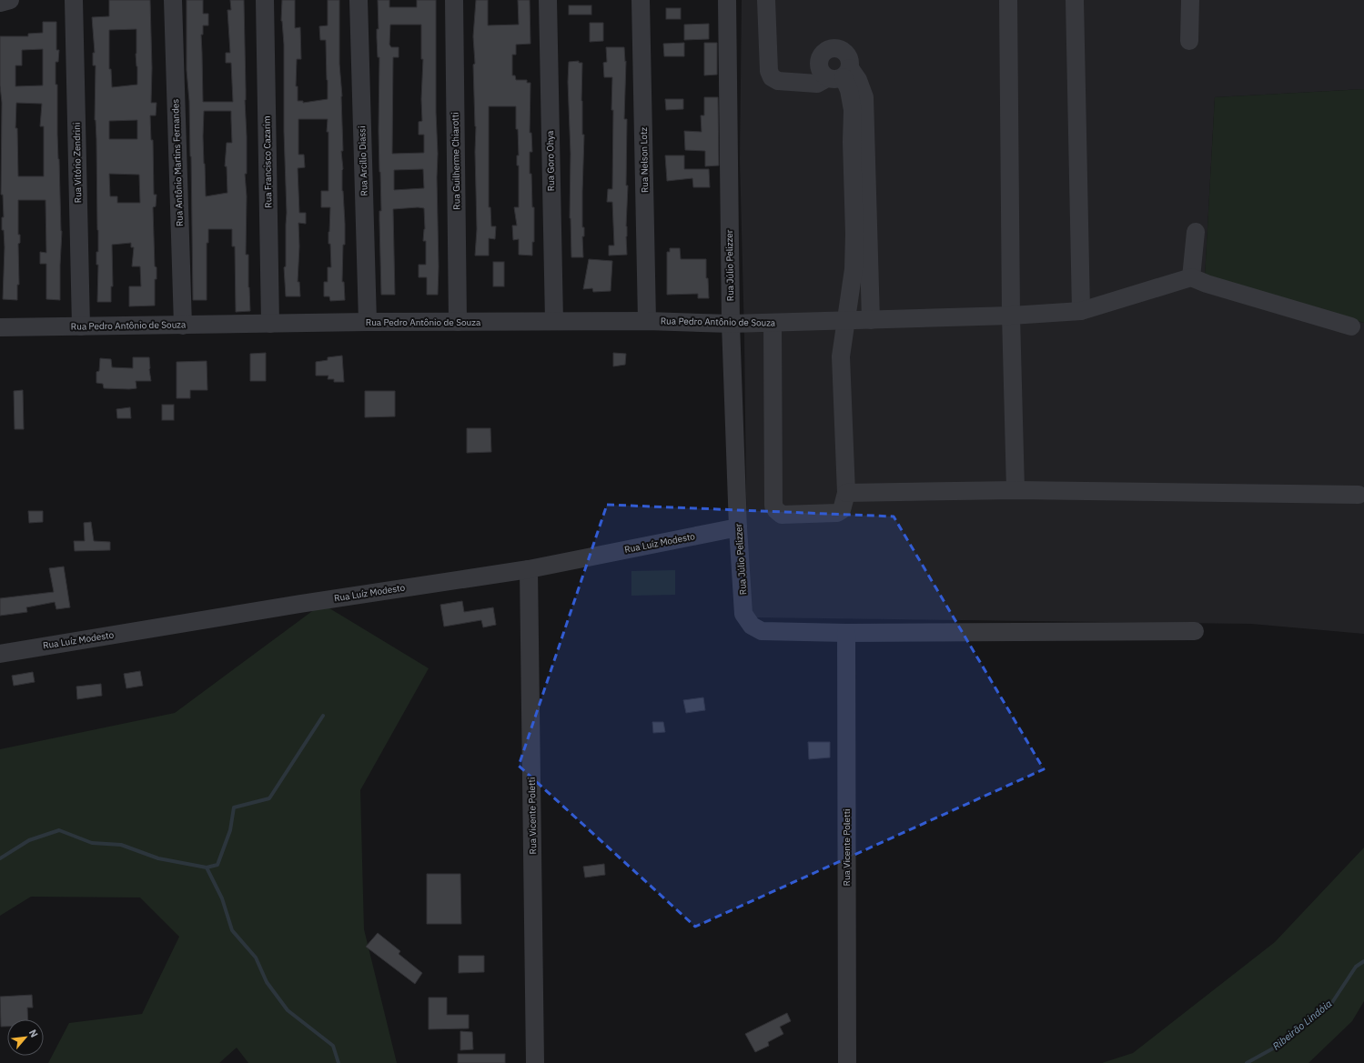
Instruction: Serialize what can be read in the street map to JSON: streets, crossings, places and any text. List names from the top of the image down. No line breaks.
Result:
{"streets":{"street":["Rua Nelson Lotz","Rua Arcílio Diassi","Rua Guilherme Chiarotti","Rua Goro Ohya","Rua Francisco Cazarim","Rua Vitório Zendrini","Rua Antônio Martins Fernandes","Rua Júlio Pelizzer","Rua Pedro Antônio de Souza","Rua Luíz Modesto","Rua Vicente Poletti"]},"crossings":[["Rua Nelson Lotz","Rua Pedro Antônio de Souza"],["Rua Arcílio Diassi","Rua Pedro Antônio de Souza"],["Rua Guilherme Chiarotti","Rua Pedro Antônio de Souza"],["Rua Goro Ohya","Rua Pedro Antônio de Souza"],["Rua Francisco Cazarim","Rua Pedro Antônio de Souza"],["Rua Vitório Zendrini","Rua Pedro Antônio de Souza"],["Rua Antônio Martins Fernandes","Rua Pedro Antônio de Souza"],["Rua Júlio Pelizzer","Rua Pedro Antônio de Souza"],["Rua Júlio Pelizzer","Rua Luíz Modesto"],["Rua Júlio Pelizzer","Rua Vicente Poletti"],["Rua Luíz Modesto","Rua Vicente Poletti"]],"water":["Ribeirão Lindóia"],"north":"top right"}
